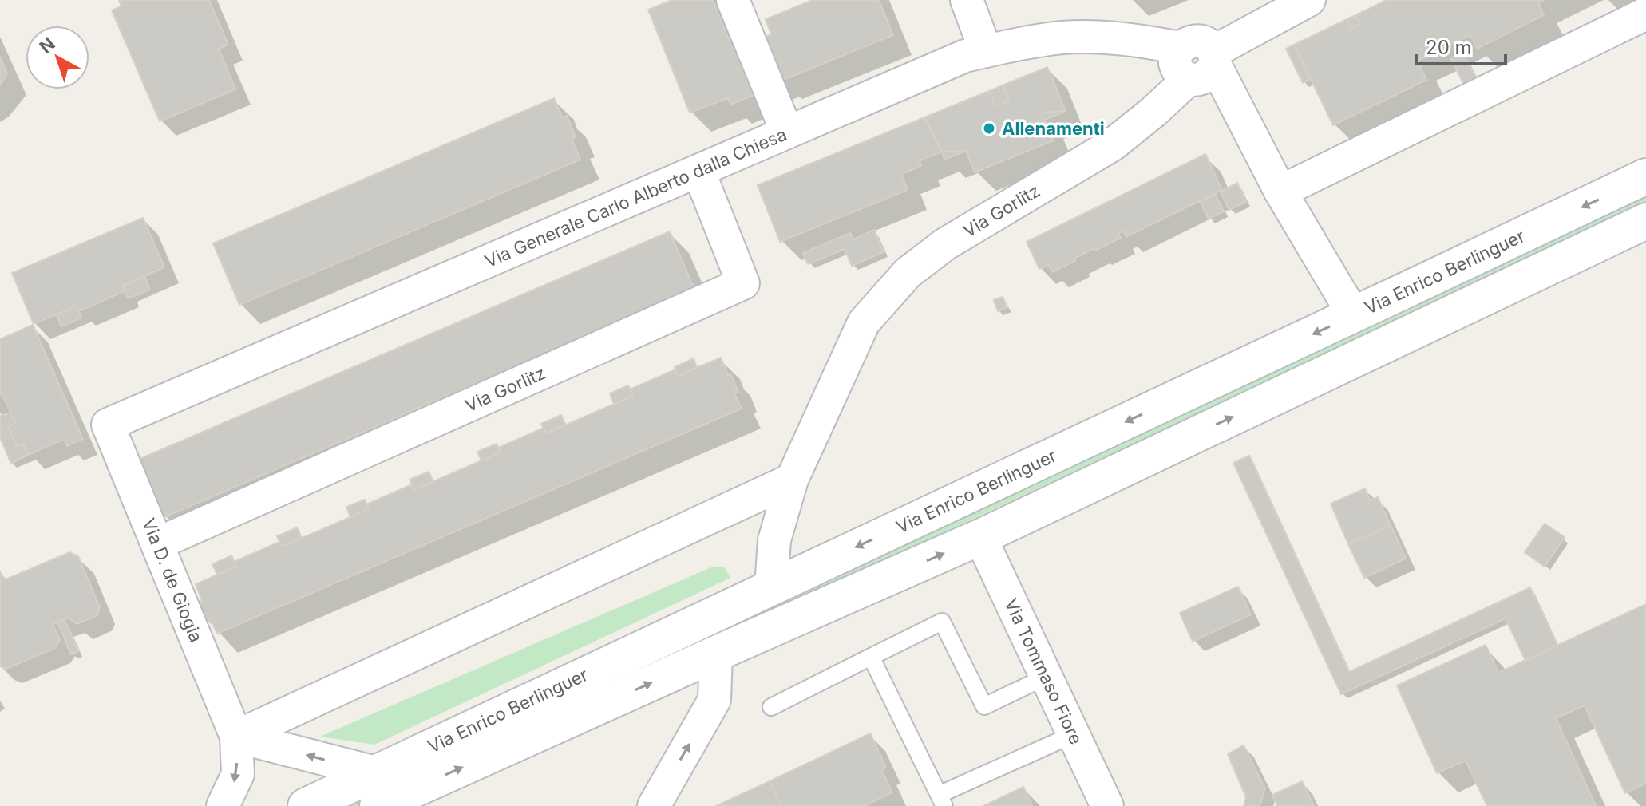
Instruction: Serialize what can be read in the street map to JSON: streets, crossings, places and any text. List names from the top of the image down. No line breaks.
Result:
{"streets":{"main road":["Via Enrico Berlinguer"],"street":["Via Generale Carlo Alberto dalla Chiesa","Via Gorlitz","Via D. de Giogia","Via Tommaso Fiore"]},"crossings":[["Via Generale Carlo Alberto dalla Chiesa","Via Gorlitz"],["Via Generale Carlo Alberto dalla Chiesa","Via D. de Giogia"],["Via Gorlitz","Via Enrico Berlinguer"],["Via Gorlitz","Via D. de Giogia"],["Via Enrico Berlinguer","Via Tommaso Fiore"]],"places":["Allenamenti"],"scale_bar":"20 m","north":"top left"}
